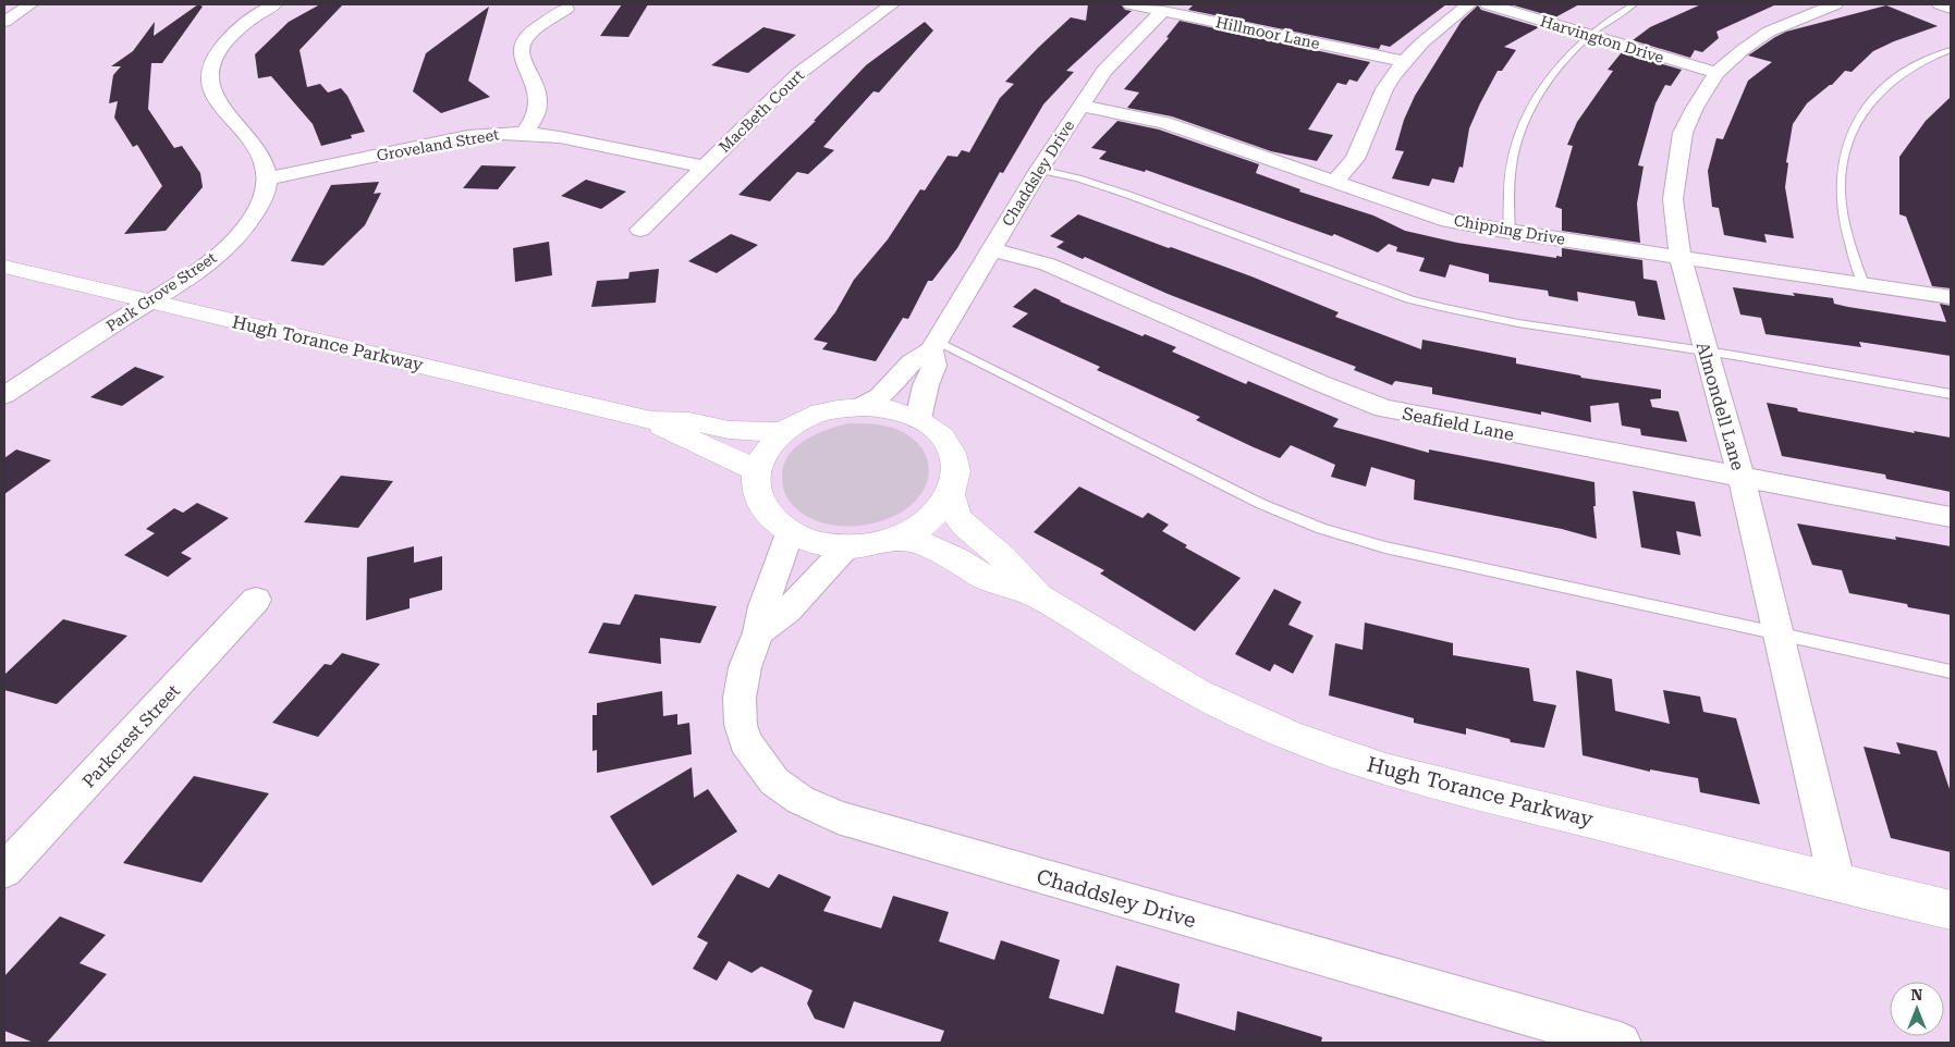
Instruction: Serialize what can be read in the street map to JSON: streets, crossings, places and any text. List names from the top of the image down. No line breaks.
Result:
{"streets":{"street":["Hillmoor Lane","Harvington Drive","MacBeth Court","Groveland Street","Chaddsley Drive","Chipping Drive","Park Grove Street","Hugh Torance Parkway","Almondell Lane","Seafield Lane","Parkcrest Street"]},"crossings":[["Hillmoor Lane","Chaddsley Drive"],["Harvington Drive","Almondell Lane"],["MacBeth Court","Groveland Street"],["Groveland Street","Park Grove Street"],["Chaddsley Drive","Chipping Drive"],["Chaddsley Drive","Hugh Torance Parkway"],["Chaddsley Drive","Seafield Lane"],["Chipping Drive","Almondell Lane"],["Park Grove Street","Hugh Torance Parkway"],["Hugh Torance Parkway","Almondell Lane"],["Almondell Lane","Seafield Lane"]],"north":"top"}
